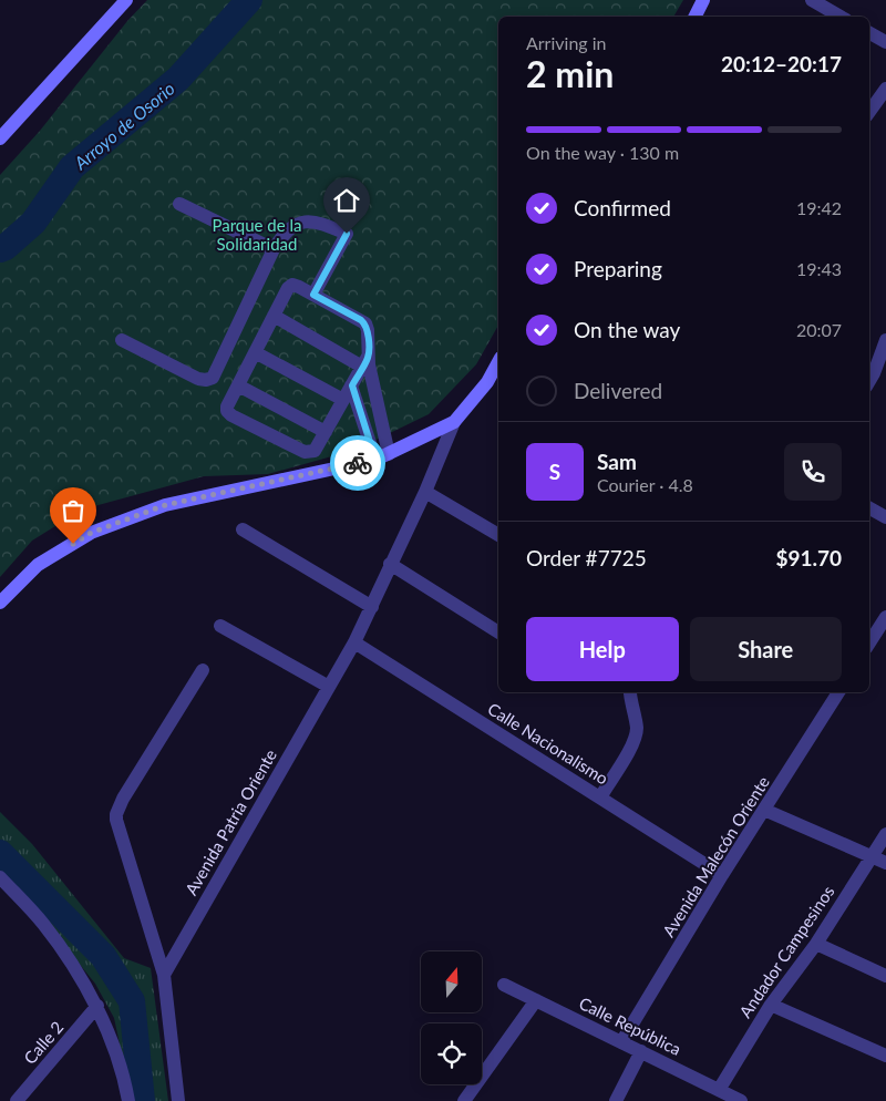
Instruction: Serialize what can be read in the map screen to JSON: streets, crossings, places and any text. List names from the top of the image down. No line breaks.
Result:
{"streets":{"street":["Calle Nacionalismo","Avenida Patria Oriente","Avenida Malecón Oriente","Andador Campesinos","Calle República","Calle 2"]},"crossings":[["Calle Nacionalismo","Avenida Patria Oriente"],["Calle Nacionalismo","Avenida Malecón Oriente"],["Avenida Malecón Oriente","Calle República"],["Andador Campesinos","Calle República"]],"water":["Arroyo de Osorio"],"parks":["Parque de la Solidaridad"],"north":"top","page":{"heading":["2 min","Arriving in","20:12–20:17"],"panel":["Sam","Courier · 4.8","Order #7725","$91.70"],"bar":"On the way · 130 m","list":[["Confirmed","19:42"],["Preparing","19:43"],["On the way","20:07"],"Delivered"],"round":"S","buttons":["Help","Share"]}}
